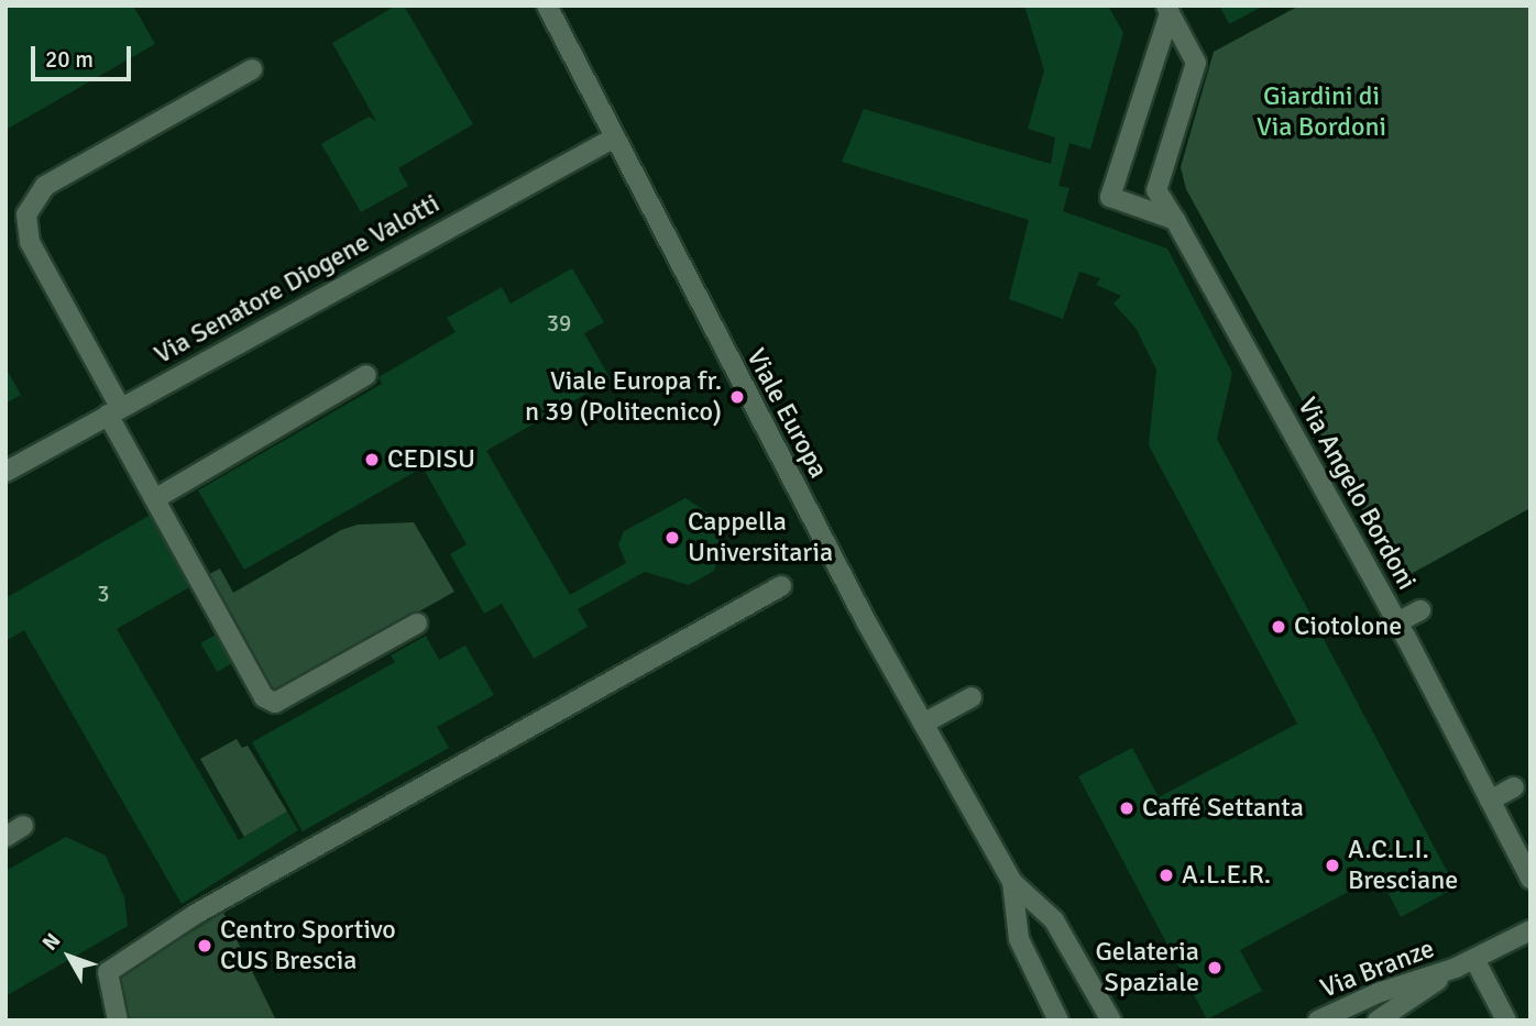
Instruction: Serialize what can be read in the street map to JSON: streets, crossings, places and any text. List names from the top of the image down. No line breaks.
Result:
{"streets":{"street":["Via Senatore Diogene Valotti","Viale Europa","Via Angelo Bordoni","Via Branze"]},"crossings":[["Via Senatore Diogene Valotti","Viale Europa"]],"parks":["Giardini di Via Bordoni"],"places":["Viale Europa fr. n 39 (Politecnico)","CEDISU","Cappella Universitaria","Ciotolone","Caffé Settanta","A.C.L.I. Bresciane","A.L.E.R.","Centro Sportivo CUS Brescia","Gelateria Spaziale"],"house_numbers":["39","3"],"scale_bar":"20 m","north":"top left"}
